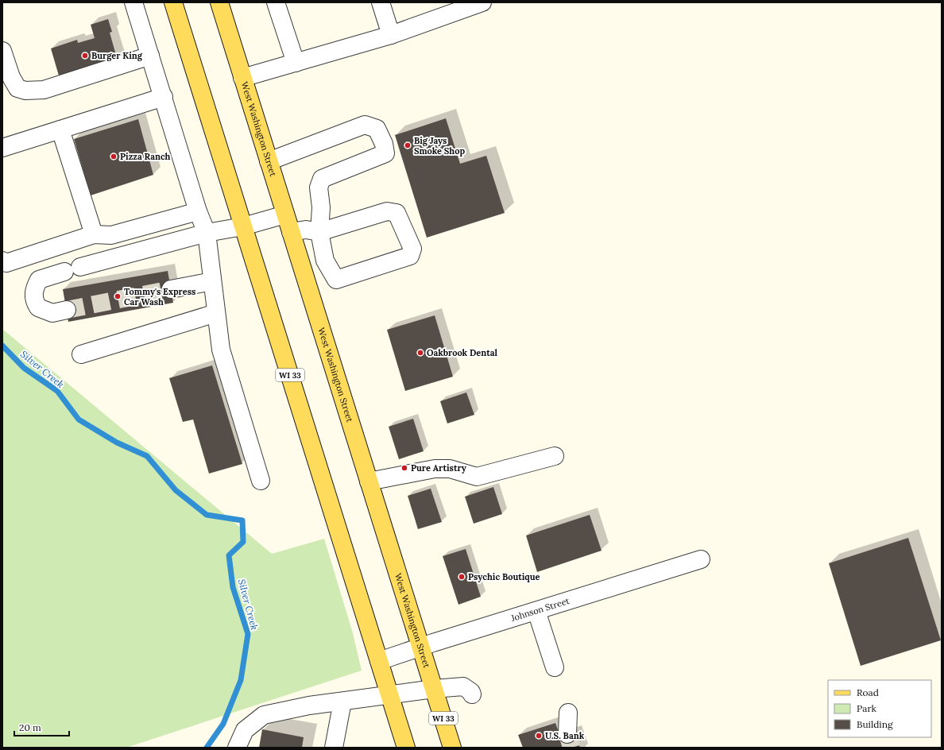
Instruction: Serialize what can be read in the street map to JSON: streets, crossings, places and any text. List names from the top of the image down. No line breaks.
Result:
{"streets":{"main road":["West Washington Street","WI 33"],"street":["Johnson Street"]},"crossings":[["West Washington Street","Johnson Street"],["WI 33","Johnson Street"]],"water":["Silver Creek"],"places":["Burger King","Big Jays Smoke Shop","Pizza Ranch","Tommy's Express Car Wash","Oakbrook Dental","Pure Artistry","Psychic Boutique","U.S. Bank"],"legend":["Road","Park","Building"],"scale_bar":"20 m"}
